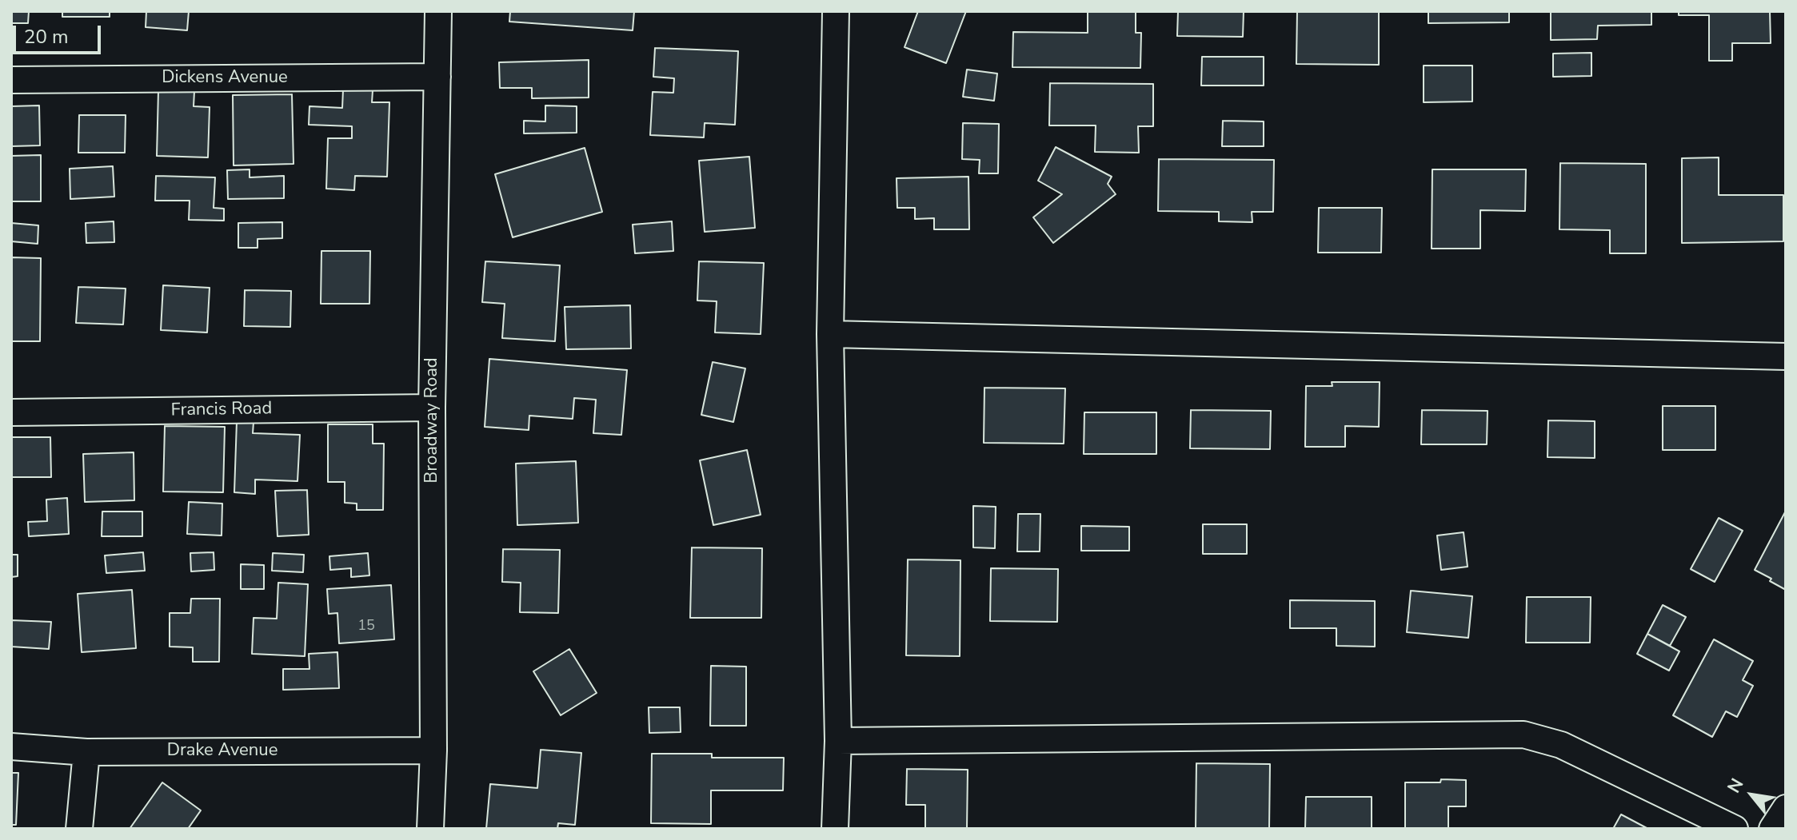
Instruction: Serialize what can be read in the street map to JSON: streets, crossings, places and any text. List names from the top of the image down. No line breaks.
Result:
{"streets":{"street":["Dickens Avenue","Francis Road","Broadway Road","Drake Avenue"]},"crossings":[["Dickens Avenue","Broadway Road"],["Francis Road","Broadway Road"],["Broadway Road","Drake Avenue"]],"house_numbers":["15"],"scale_bar":"20 m","north":"top left"}
